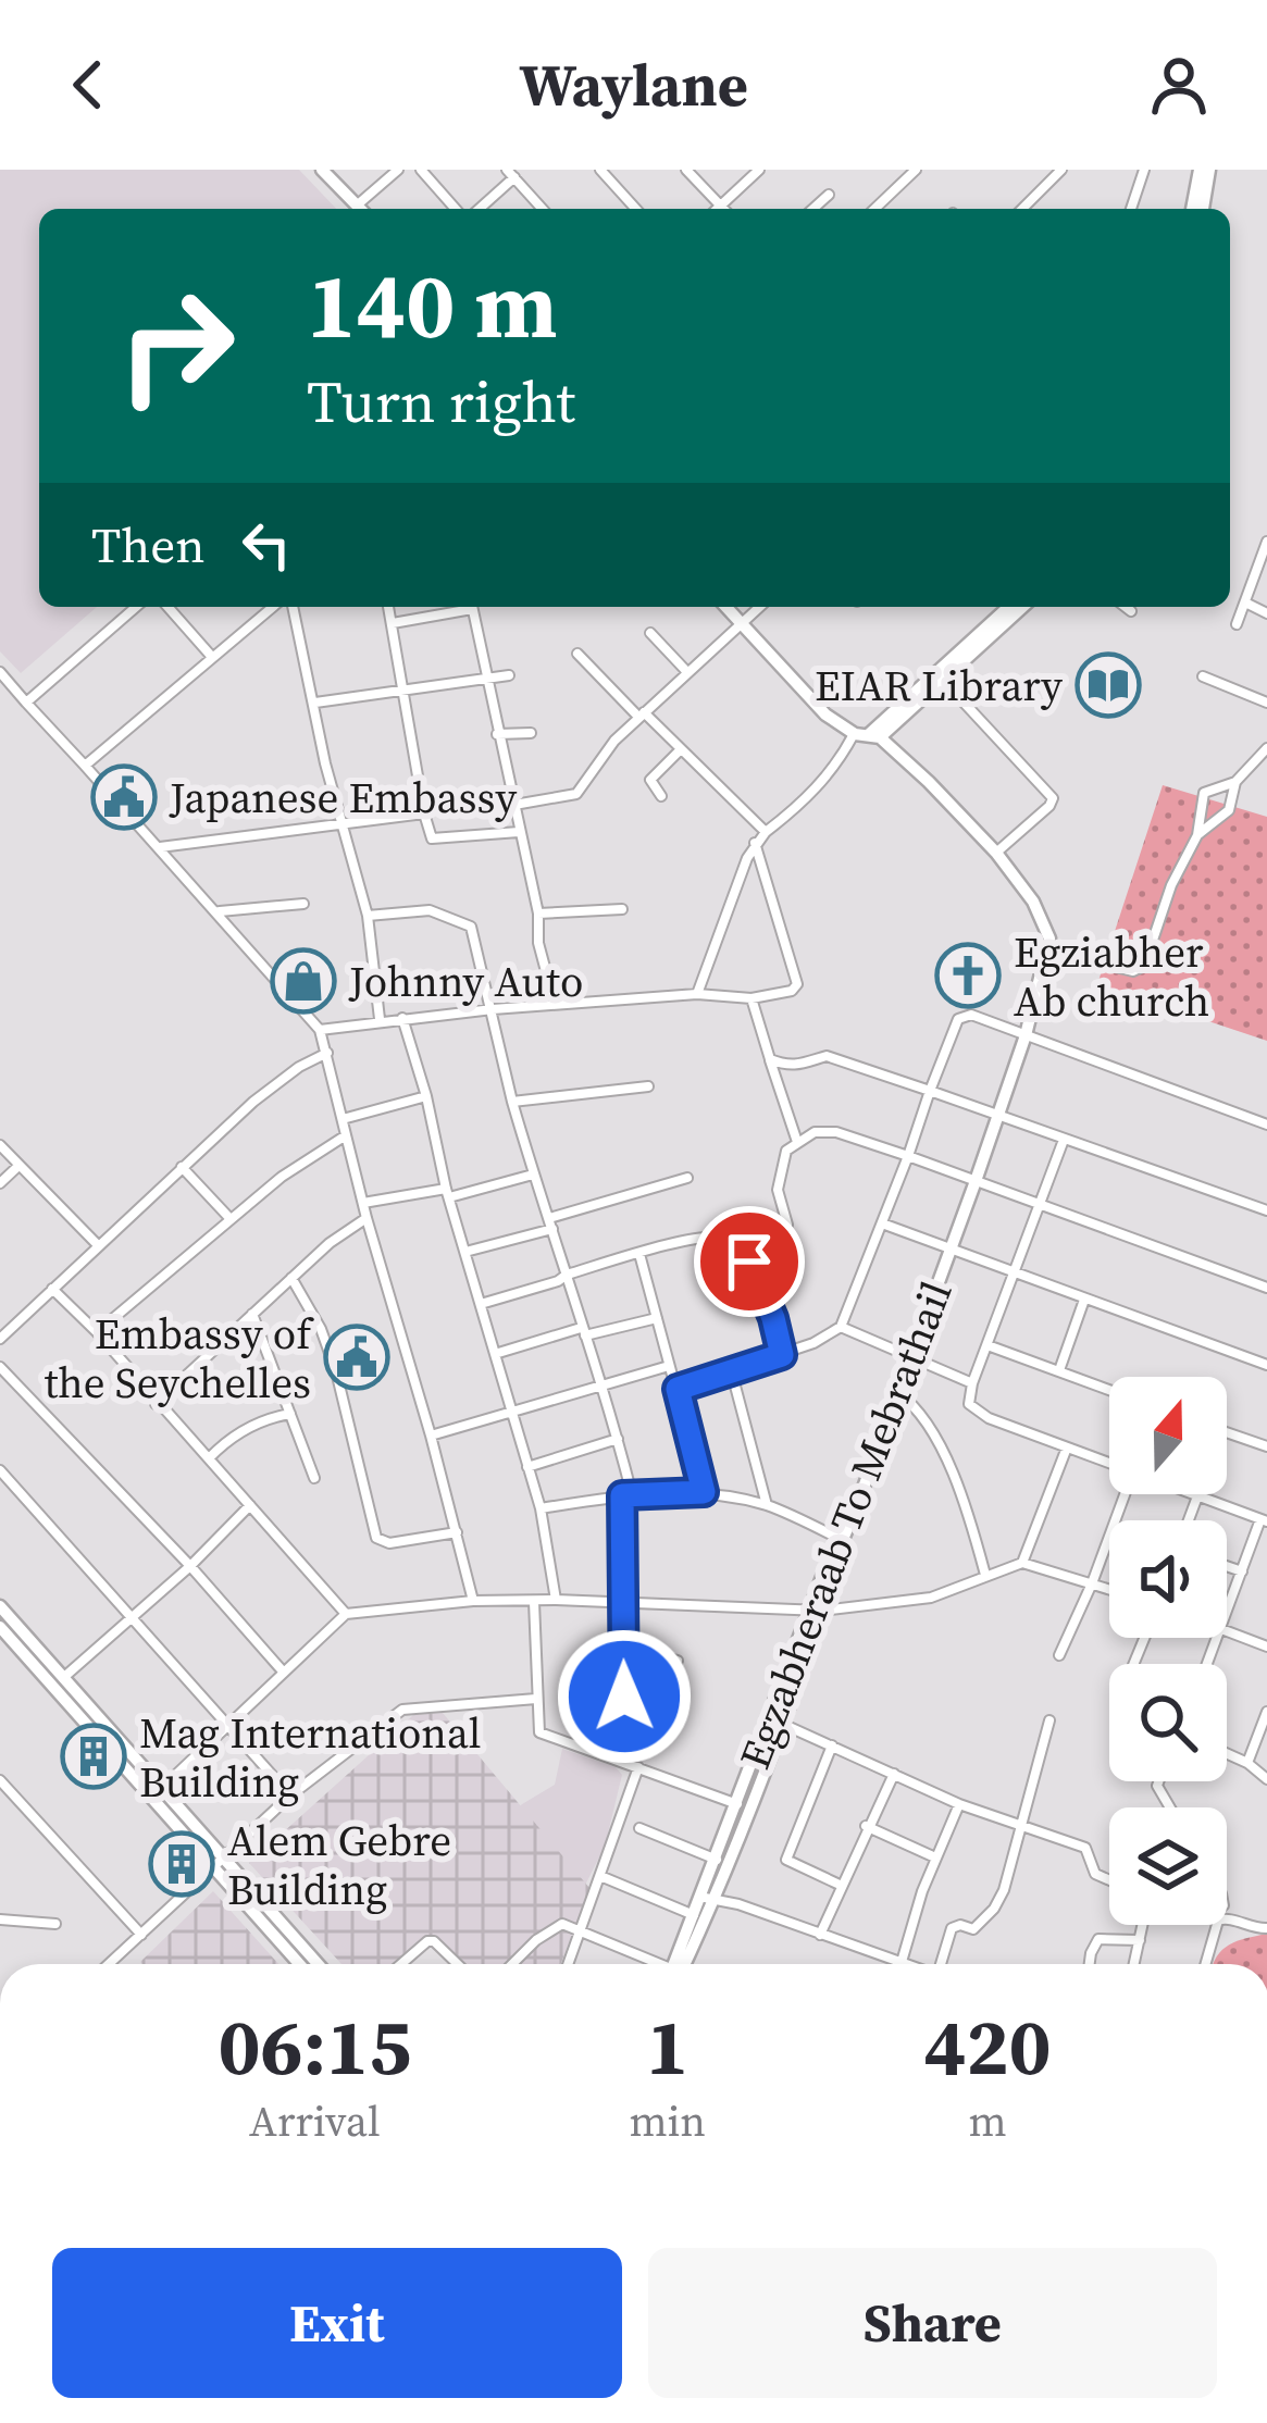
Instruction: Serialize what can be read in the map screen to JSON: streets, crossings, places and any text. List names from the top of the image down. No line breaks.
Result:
{"streets":{"main road":["Egzabheraab To Mebrathail"]},"places":{"library":["EIAR Library"],"public building":["Japanese Embassy","Embassy of the Seychelles"],"church":["Egziabher Ab church"],"shop":["Johnny Auto"],"building":["Mag International Building","Alem Gebre Building"]},"north":"top","page":{"header":"Waylane","turn":["140 m","Turn right"],"then":"Then","eta":["06:15","Arrival","1","min","420","m"],"buttons":["Exit","Share"]}}
